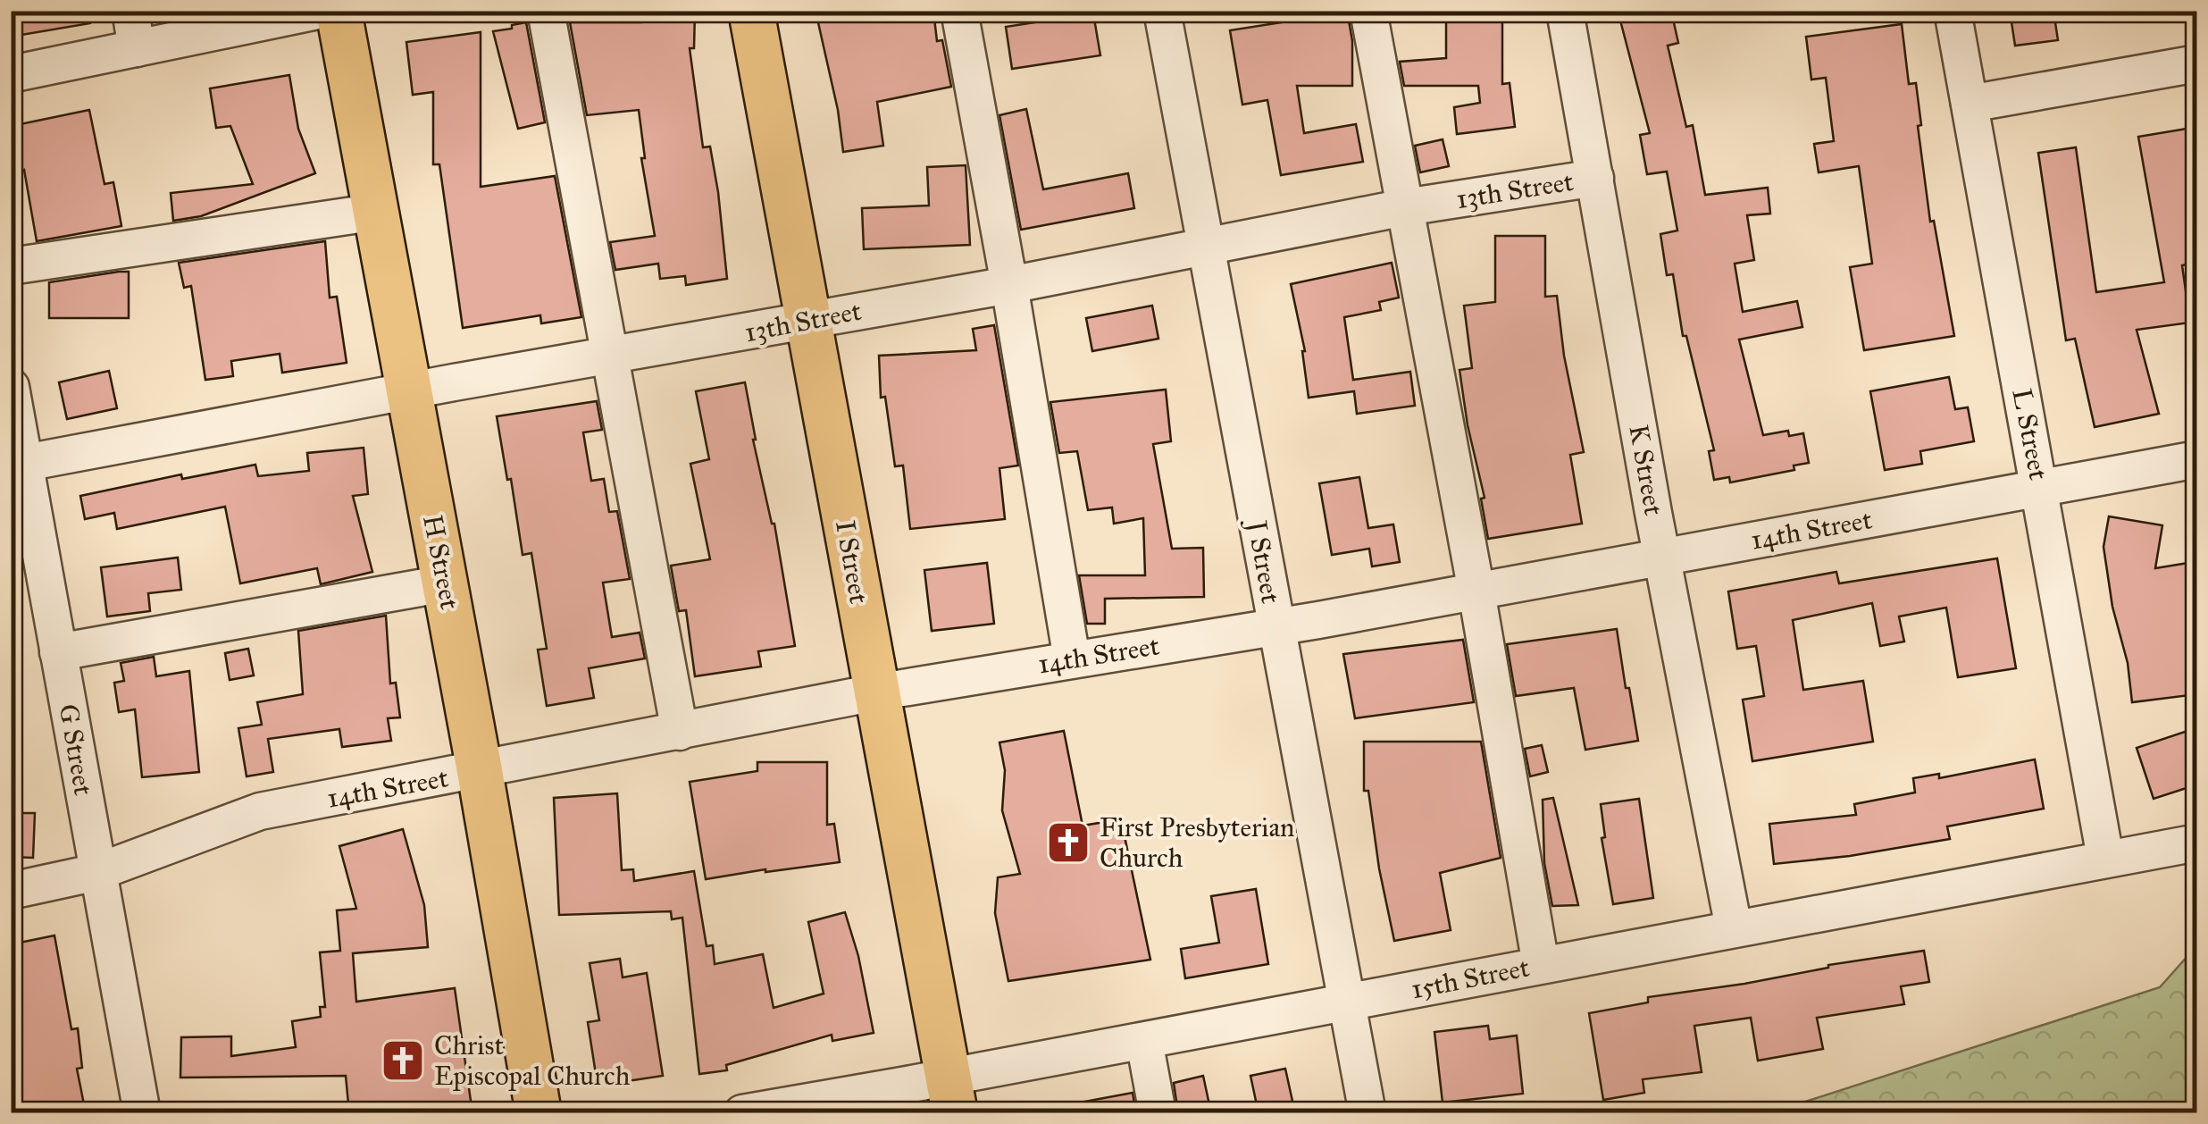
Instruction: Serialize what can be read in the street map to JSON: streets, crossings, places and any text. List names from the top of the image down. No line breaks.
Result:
{"streets":{"main road":["H Street","I Street"],"street":["13th Street","L Street","K Street","14th Street","J Street","G Street","15th Street"]},"crossings":[["13th Street","K Street"],["13th Street","H Street"],["13th Street","I Street"],["13th Street","J Street"],["13th Street","G Street"],["L Street","14th Street"],["L Street","15th Street"],["K Street","14th Street"],["K Street","15th Street"],["14th Street","H Street"],["14th Street","I Street"],["14th Street","J Street"],["14th Street","G Street"],["I Street","15th Street"],["J Street","15th Street"]],"places":{"church":["First Presbyterian Church","Christ Episcopal Church"]}}
